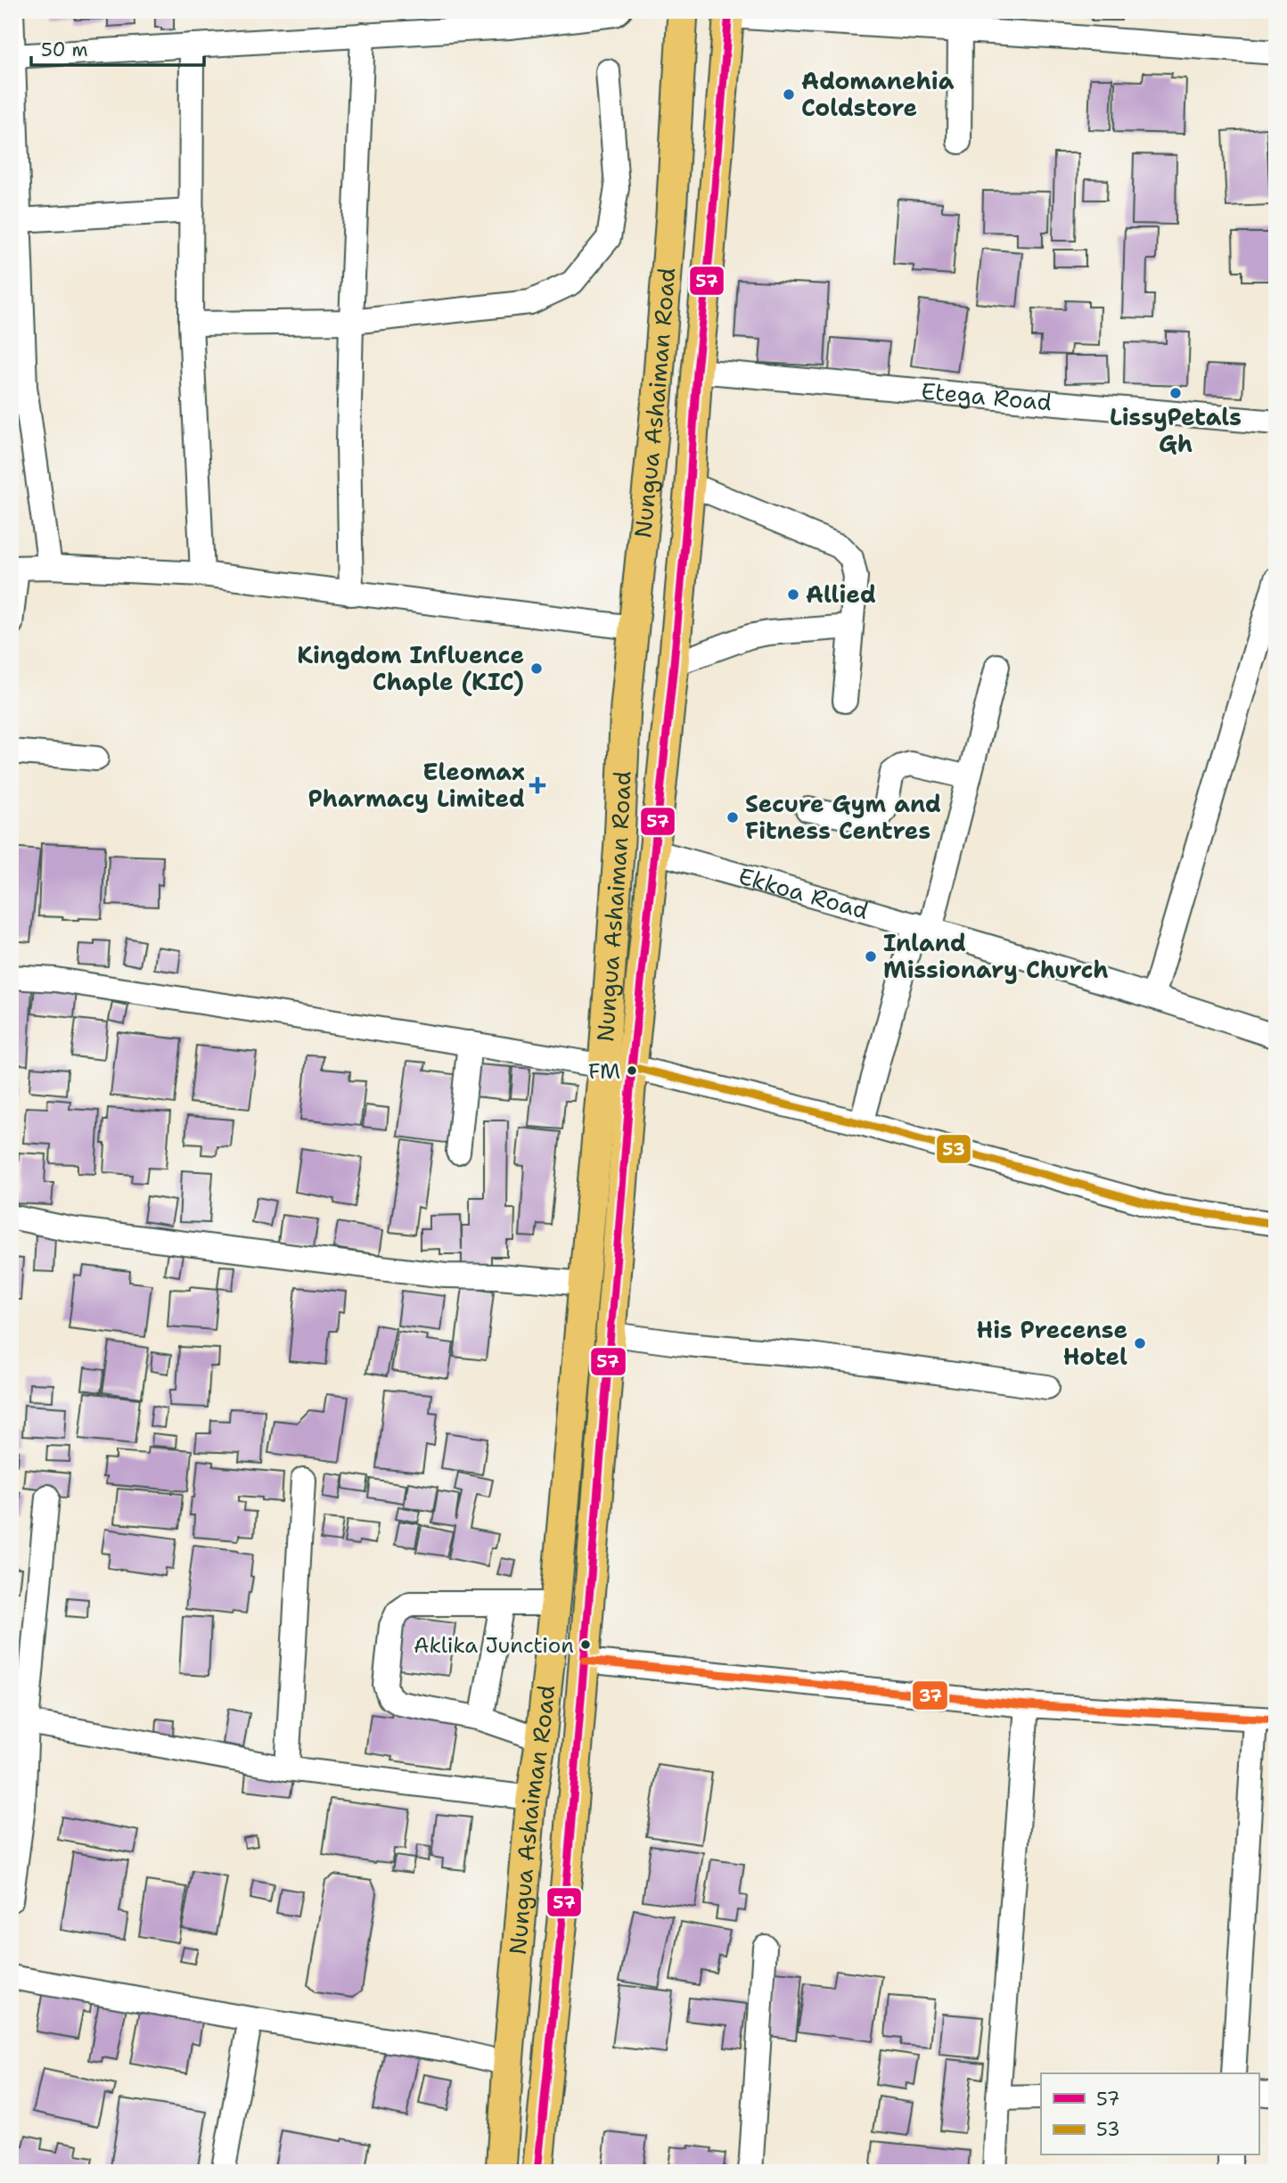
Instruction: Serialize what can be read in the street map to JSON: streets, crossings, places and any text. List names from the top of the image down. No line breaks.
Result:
{"streets":{"main road":["Nungua Ashaiman Road"],"street":["Etega Road","Ekkoa Road"]},"crossings":[["Etega Road","Nungua Ashaiman Road"],["Nungua Ashaiman Road","Ekkoa Road"]],"places":{"other":["Adomanehia Coldstore","LissyPetals Gh","Allied","Kingdom Influence Chaple (KIC)","Secure Gym and Fitness Centres","Inland Missionary Church","FM","His Precense Hotel","Aklika Junction"],"health":["Eleomax Pharmacy Limited"]},"lines":["transit line 57","transit line 53","transit line 37"],"legend":["57","53"],"scale_bar":"50 m"}
